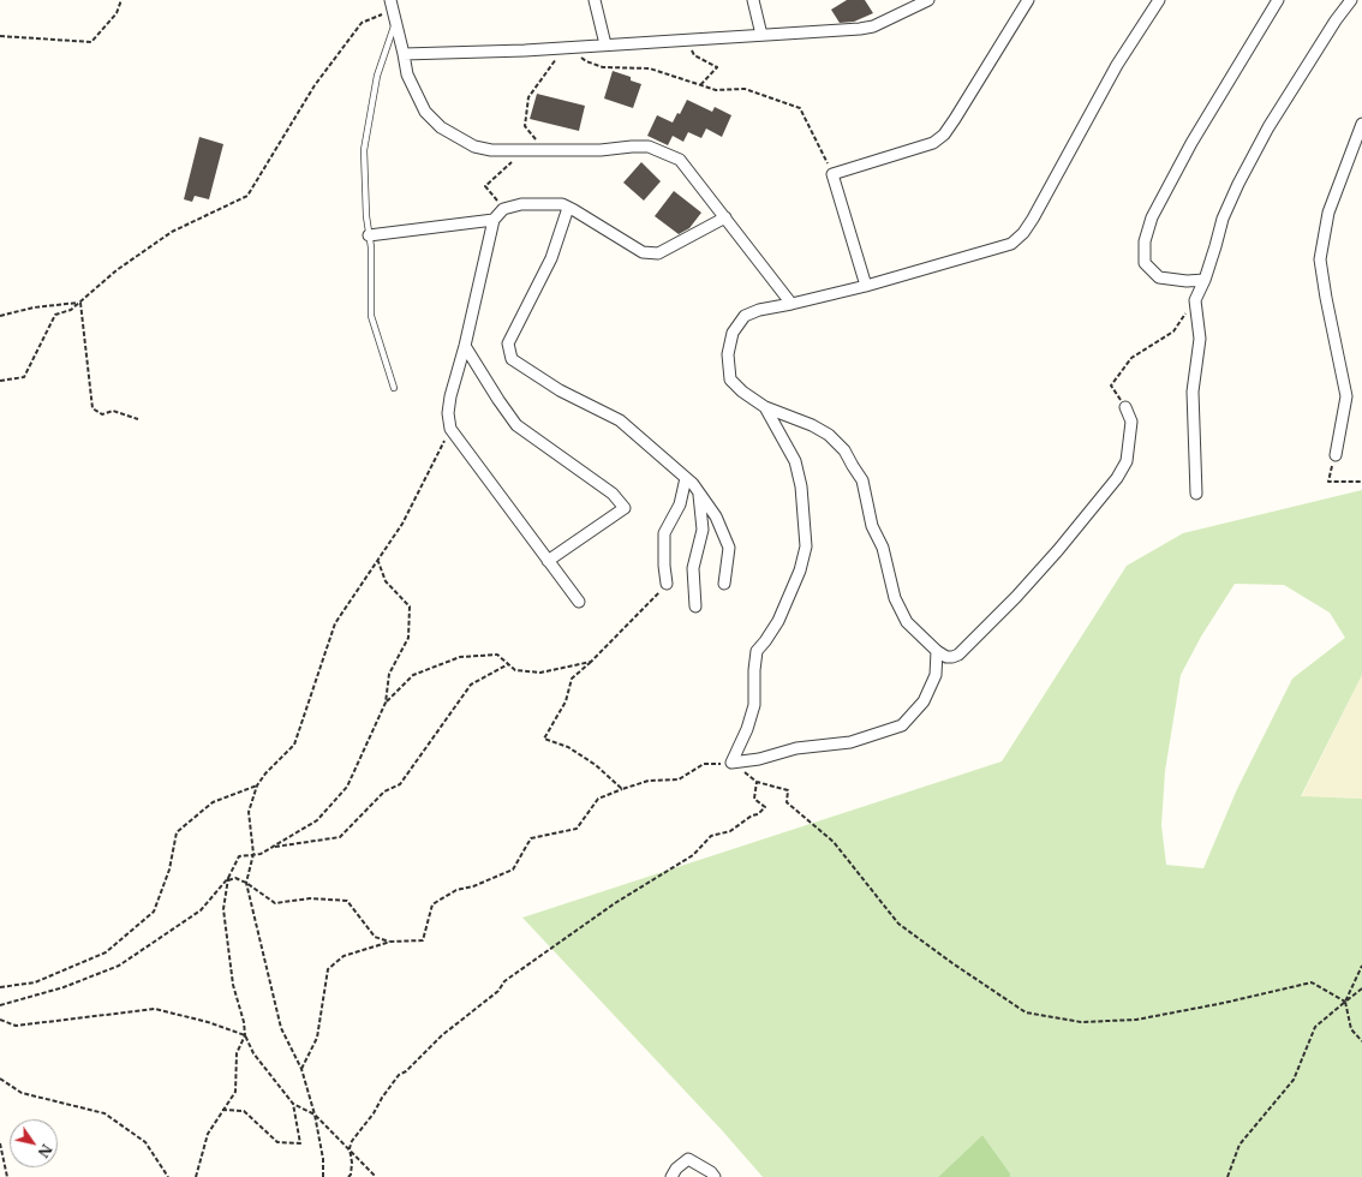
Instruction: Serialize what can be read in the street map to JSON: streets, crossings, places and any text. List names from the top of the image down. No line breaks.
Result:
{"north":"bottom right"}
